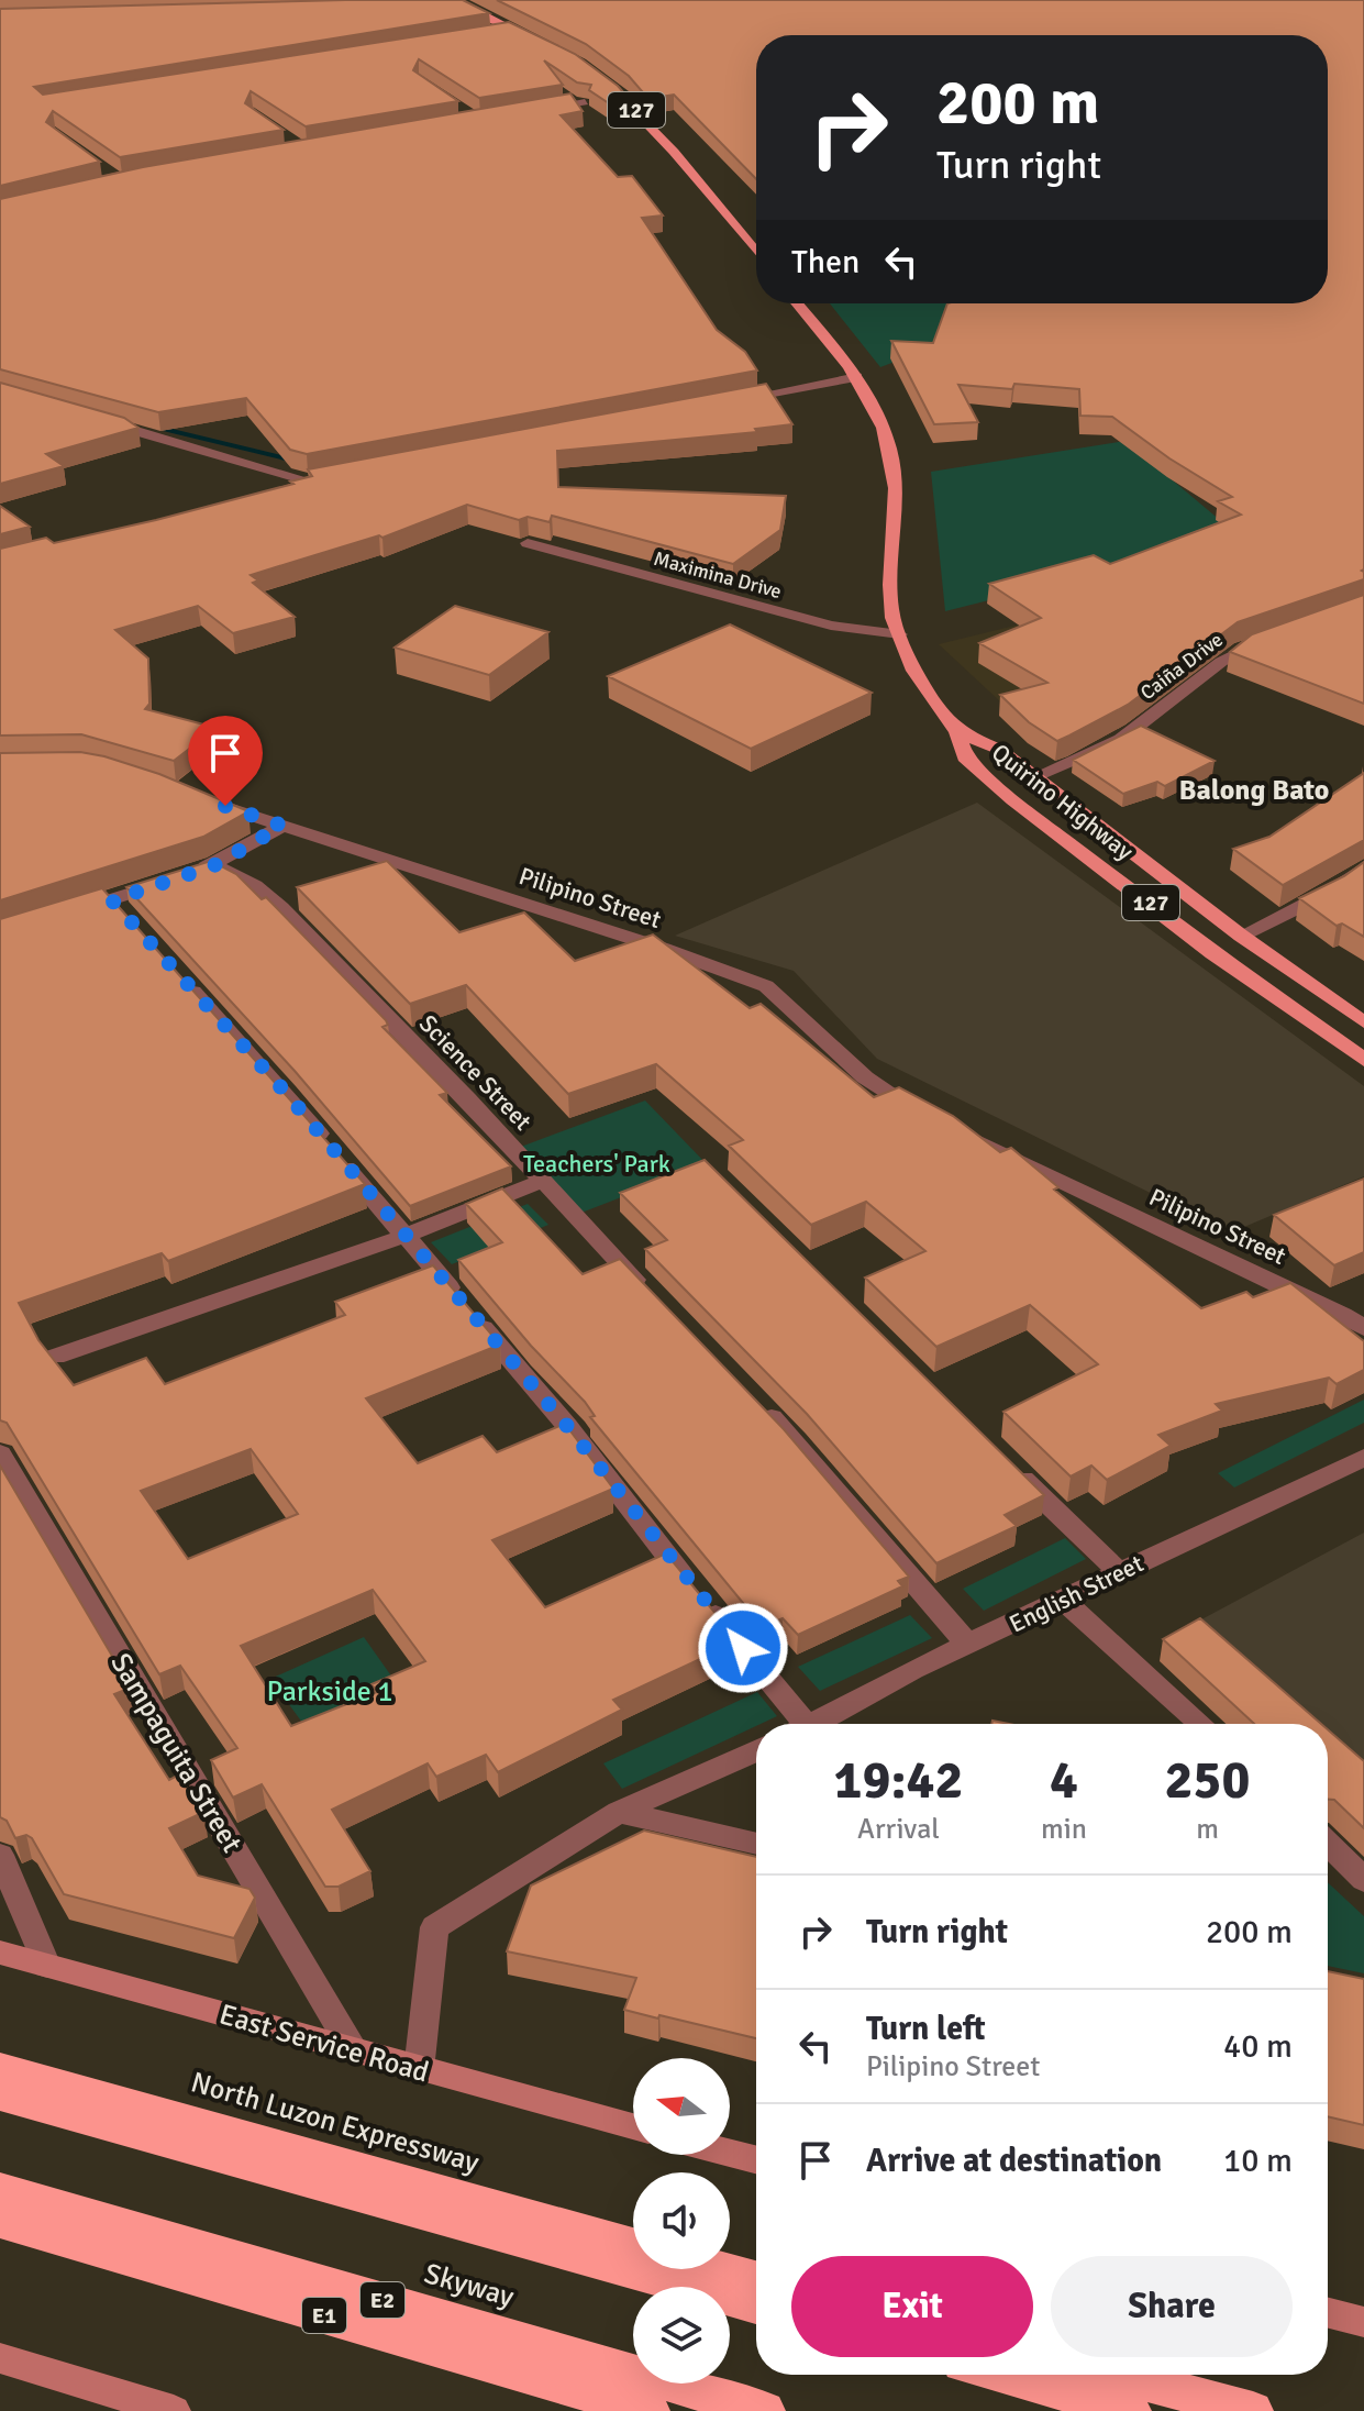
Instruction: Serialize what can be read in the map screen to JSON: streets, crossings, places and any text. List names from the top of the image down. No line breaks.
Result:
{"streets":{"highway":["North Luzon Expressway","Skyway","E2","E1"],"main road":["127","Quirino Highway"],"street":["Maximina Drive","Caiña Drive","Pilipino Street","Science Street","English Street","Sampaguita Street","East Service Road"]},"crossings":[["Maximina Drive","Quirino Highway"],["Caiña Drive","Quirino Highway"],["Sampaguita Street","East Service Road"]],"districts":["Balong Bato"],"parks":["Teachers' Park","Parkside 1"],"north":"left","page":{"turn":["200 m","Turn right"],"then":"Then","eta":["19:42","Arrival","4","min","250","m"],"list":[{"name":"Turn right","value":"200 m"},{"name":"Turn left","note":"Pilipino Street","value":"40 m"},{"name":"Arrive at destination","value":"10 m"}],"buttons":["Exit","Share"]}}
